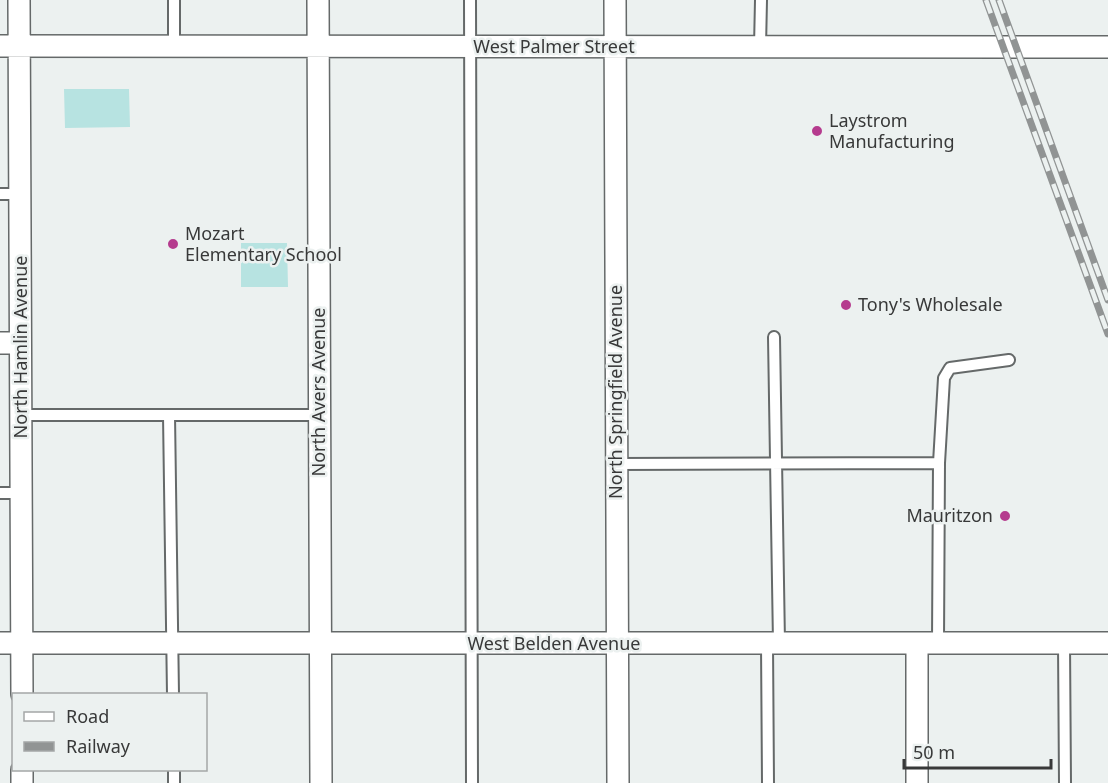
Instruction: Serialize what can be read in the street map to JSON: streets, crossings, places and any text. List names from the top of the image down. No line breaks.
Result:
{"streets":{"street":["West Palmer Street","North Hamlin Avenue","North Avers Avenue","North Springfield Avenue","West Belden Avenue"]},"crossings":[["West Palmer Street","North Hamlin Avenue"],["West Palmer Street","North Avers Avenue"],["West Palmer Street","North Springfield Avenue"],["North Hamlin Avenue","West Belden Avenue"],["North Avers Avenue","West Belden Avenue"],["North Springfield Avenue","West Belden Avenue"]],"places":["Laystrom Manufacturing","Mozart Elementary School","Tony's Wholesale","Mauritzon"],"legend":["Road","Railway"],"scale_bar":"50 m"}
